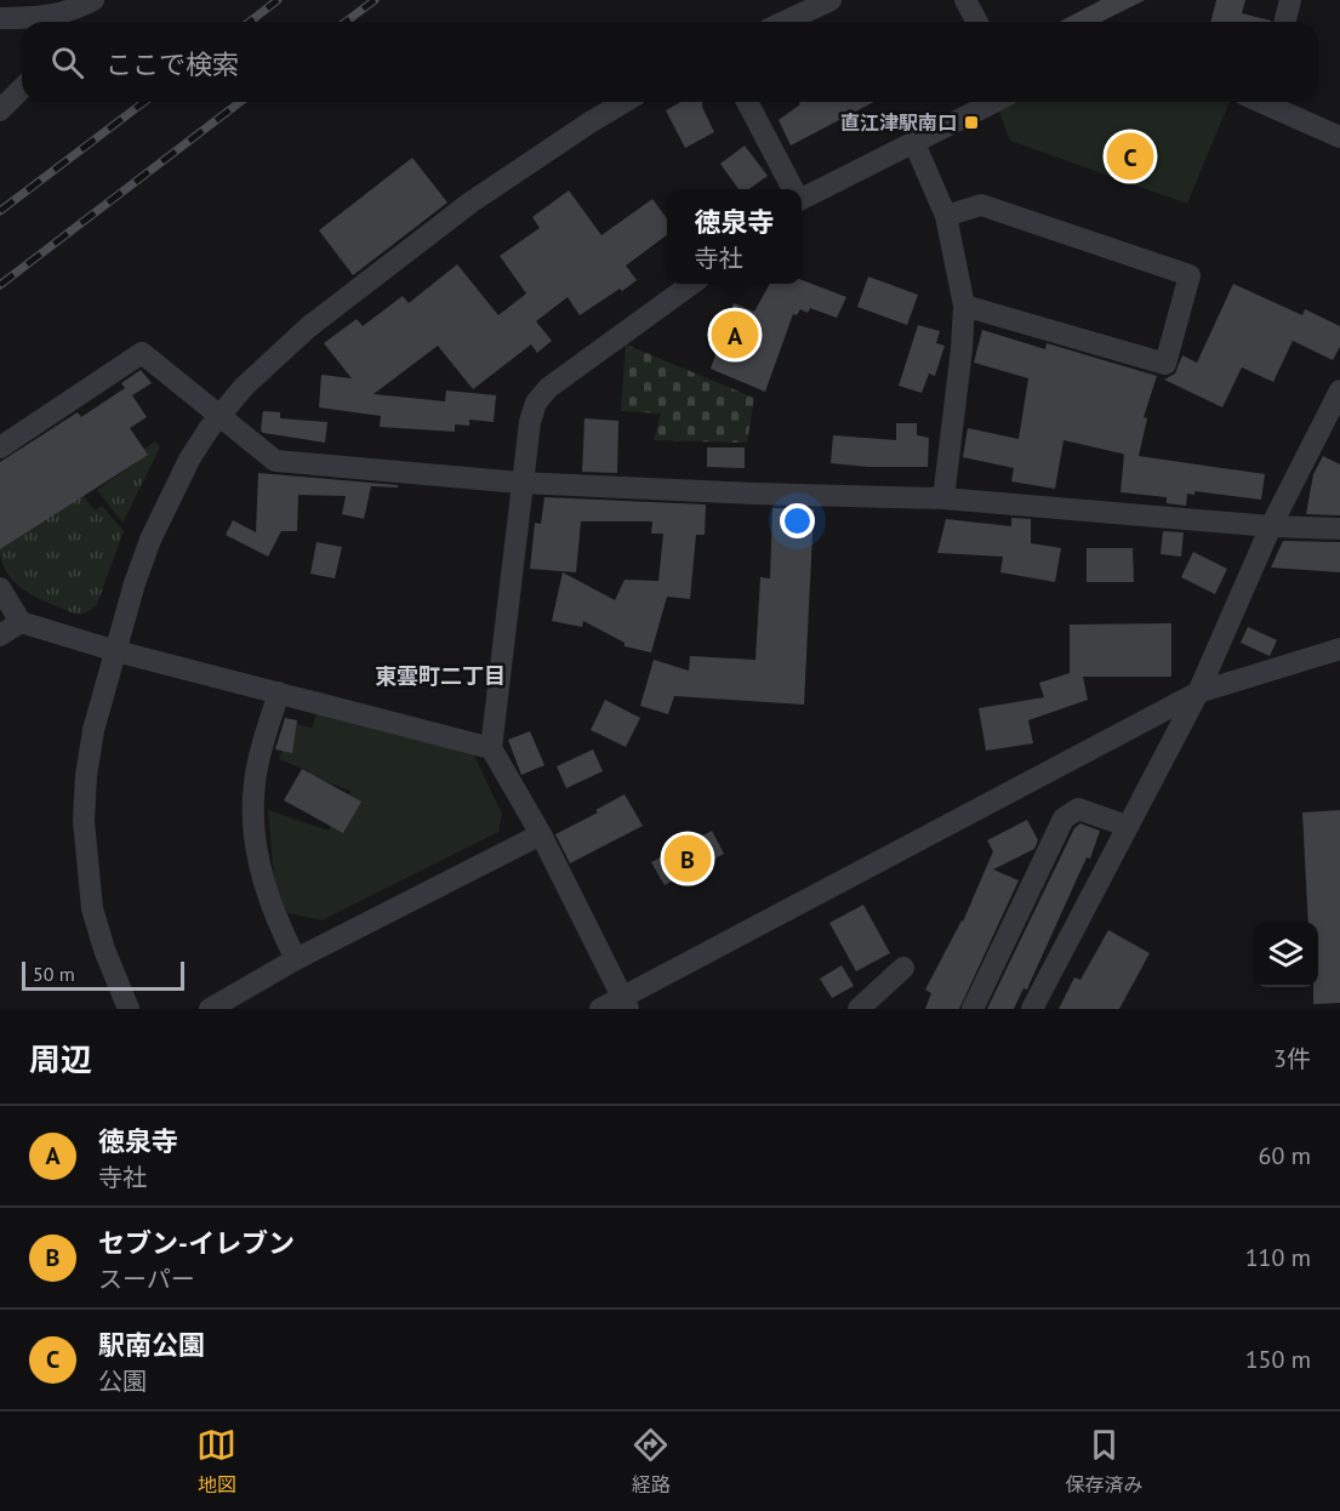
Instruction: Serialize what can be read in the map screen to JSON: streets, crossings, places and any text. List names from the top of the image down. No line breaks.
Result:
{"districts":["東雲町二丁目"],"places":{"transit":["直江津駅南口"]},"scale_bar":"50 m","page":{"search":"ここで検索","pins":["C","A","B"],"popup":["徳泉寺","寺社"],"scale":"50 m","heading":["周辺","3件"],"list":[{"mark":"A","name":"徳泉寺","note":"寺社","value":"60 m"},{"mark":"B","name":"セブン-イレブン","note":"スーパー","value":"110 m"},{"mark":"C","name":"駅南公園","note":"公園","value":"150 m"}],"nav":["地図","経路","保存済み"]}}
